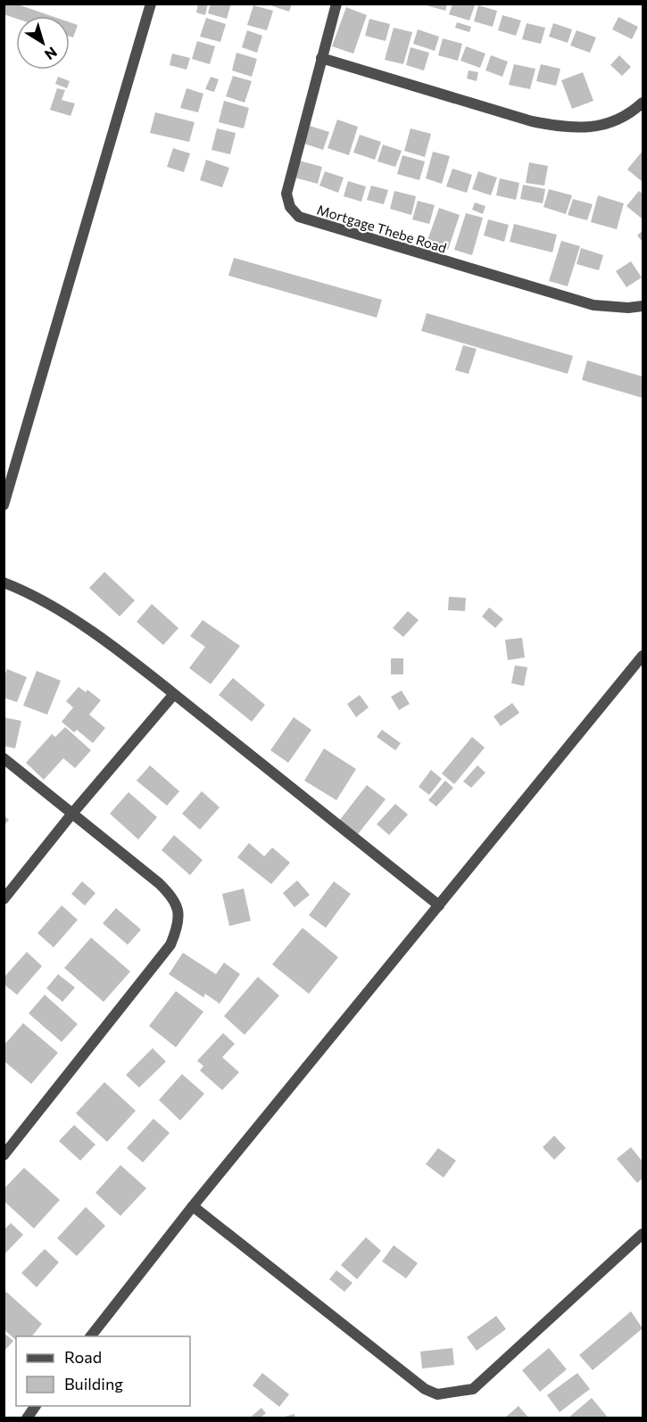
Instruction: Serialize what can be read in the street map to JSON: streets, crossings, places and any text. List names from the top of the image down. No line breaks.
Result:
{"streets":{"street":["Mortgage Thebe Road"]},"legend":["Road","Building"],"north":"bottom right"}
